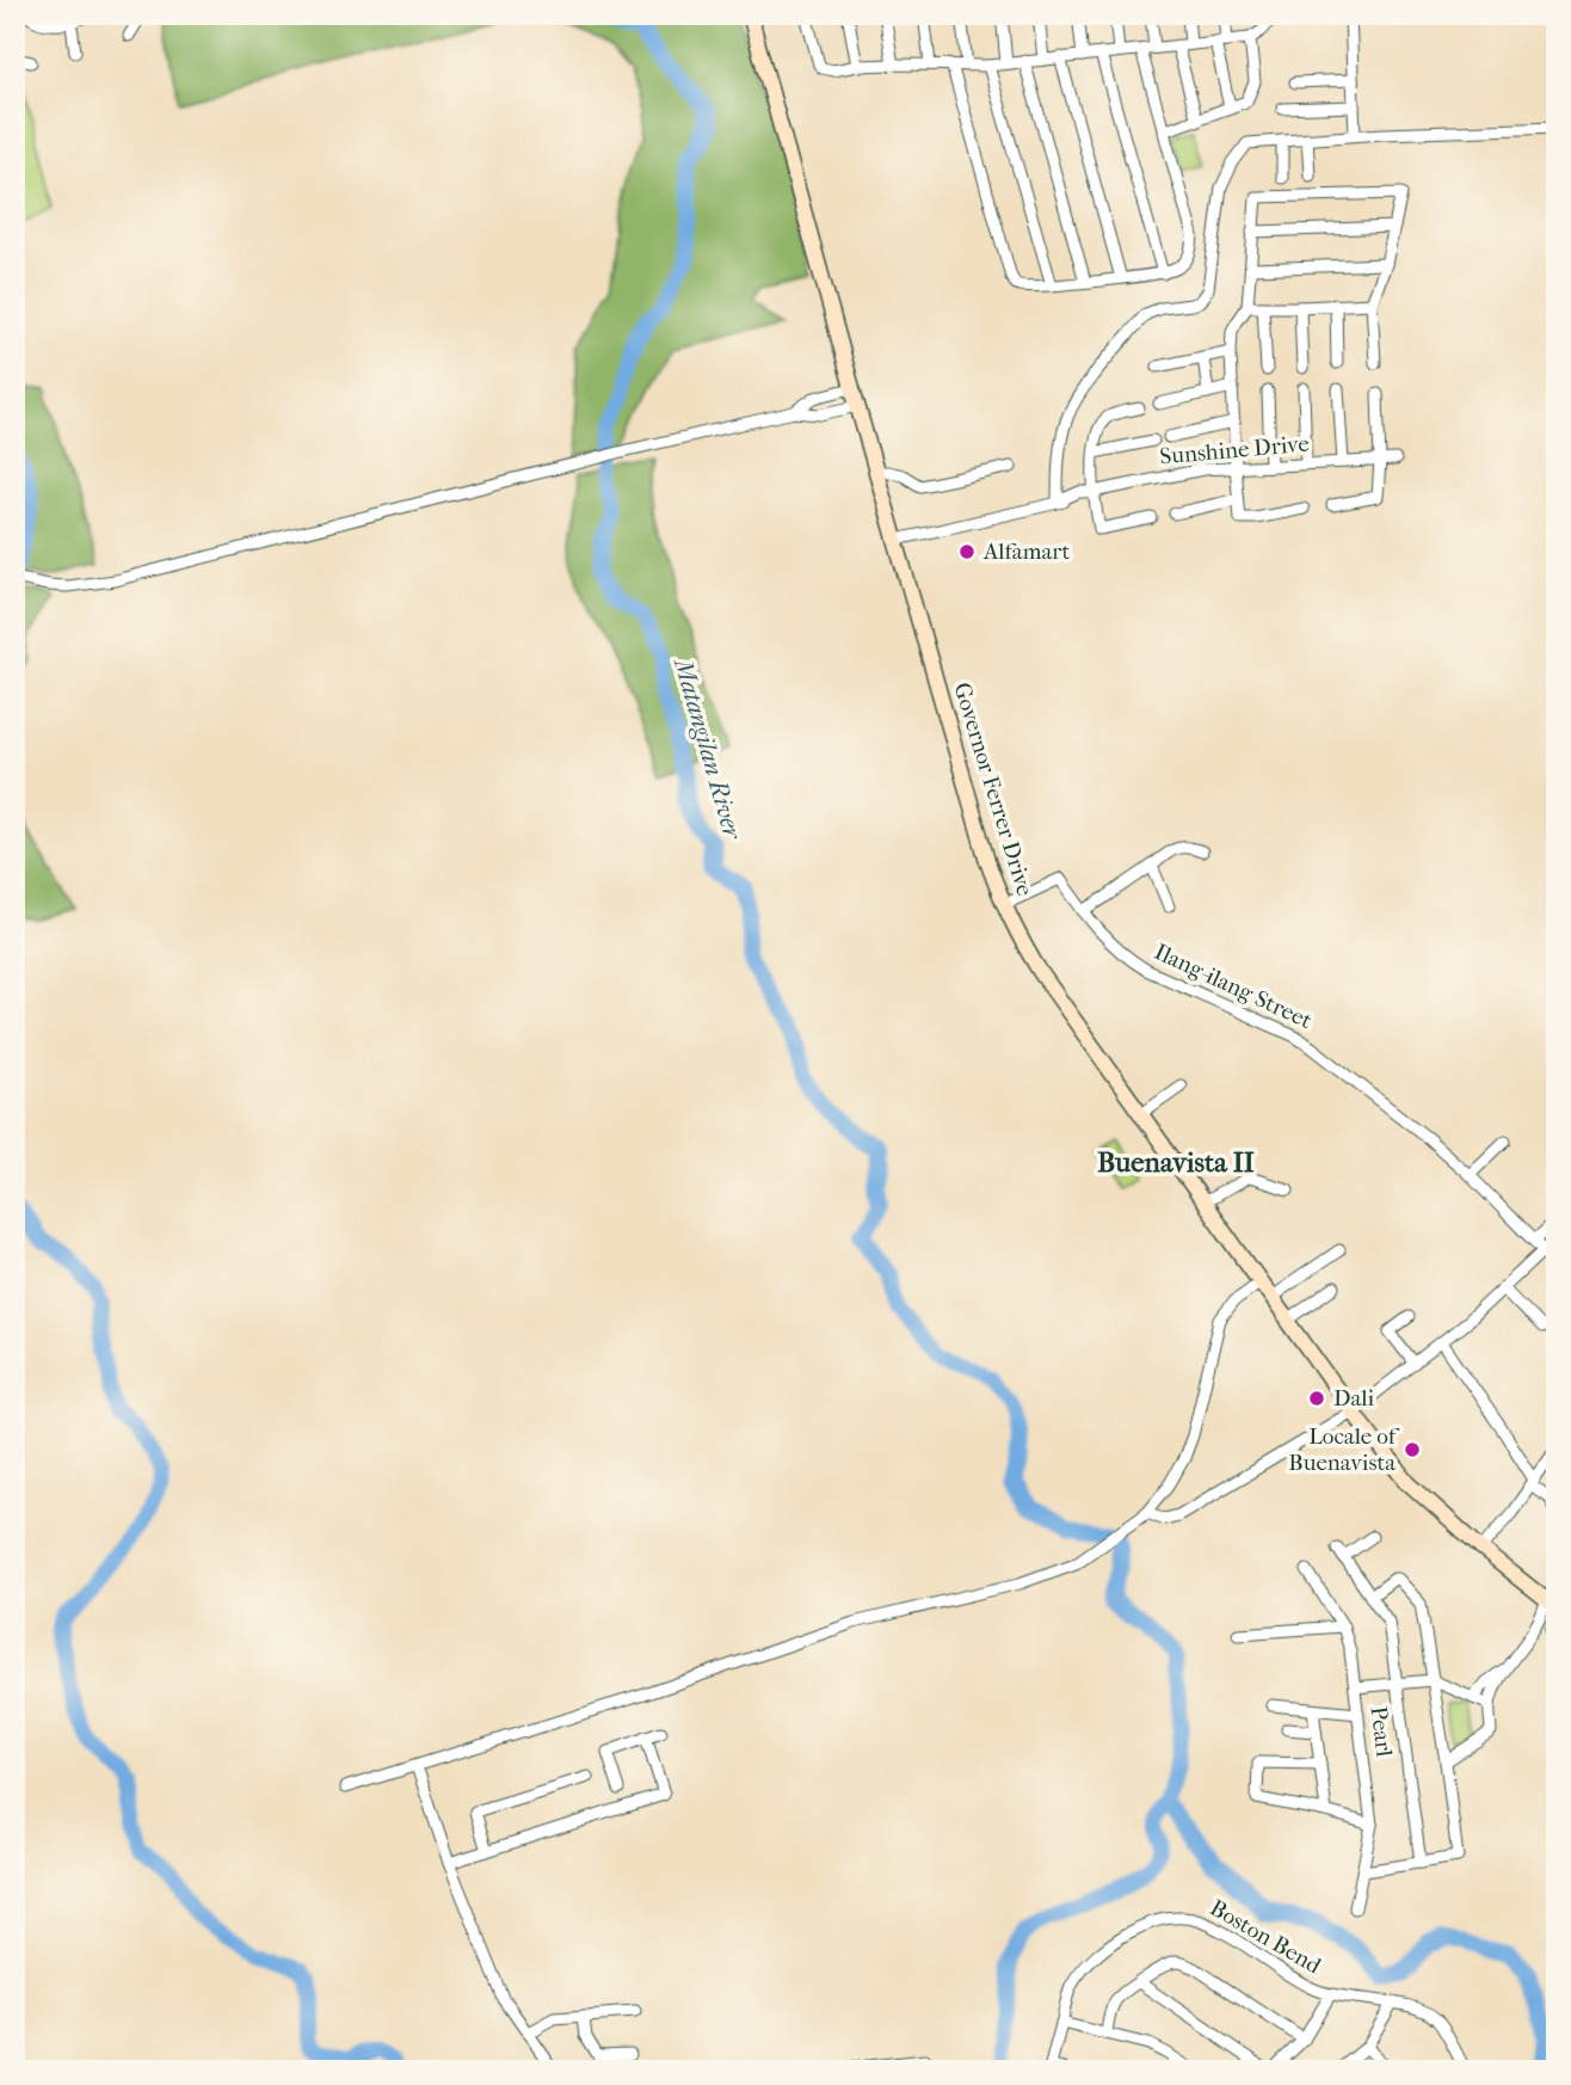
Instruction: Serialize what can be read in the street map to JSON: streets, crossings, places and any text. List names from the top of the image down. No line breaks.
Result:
{"streets":{"main road":["Governor Ferrer Drive"],"street":["Sunshine Drive","Ilang-ilang Street","Pearl","Boston Bend"]},"crossings":[["Sunshine Drive","Governor Ferrer Drive"],["Governor Ferrer Drive","Ilang-ilang Street"]],"districts":["Buenavista II"],"water":["Matangilan River"],"places":["Alfamart","Dali","Locale of Buenavista"]}
